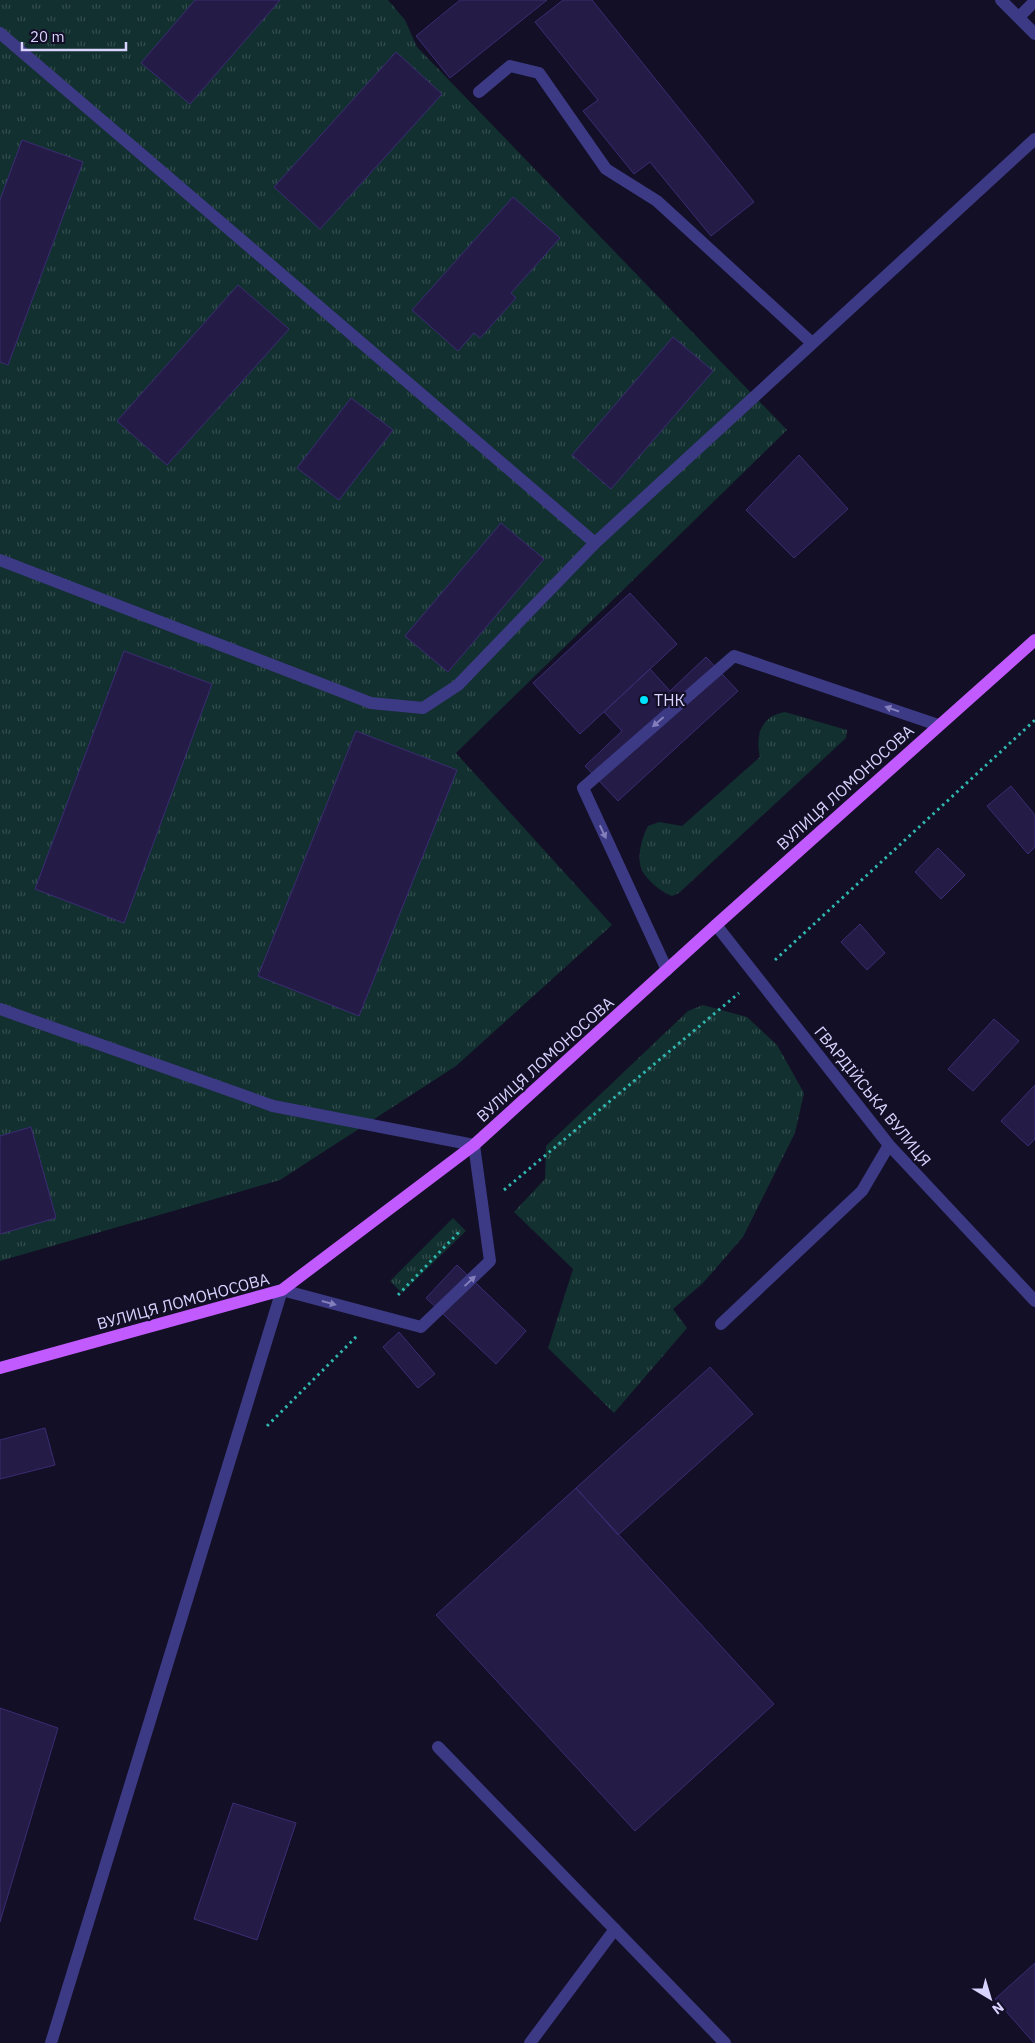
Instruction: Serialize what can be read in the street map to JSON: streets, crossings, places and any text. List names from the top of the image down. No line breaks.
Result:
{"streets":{"main road":["ВУЛИЦЯ ЛОМОНОСОВА"],"street":["ГВАРДІЙСЬКА ВУЛИЦЯ"]},"crossings":[["ВУЛИЦЯ ЛОМОНОСОВА","ГВАРДІЙСЬКА ВУЛИЦЯ"]],"places":["ТНК"],"scale_bar":"20 m","north":"bottom right"}
